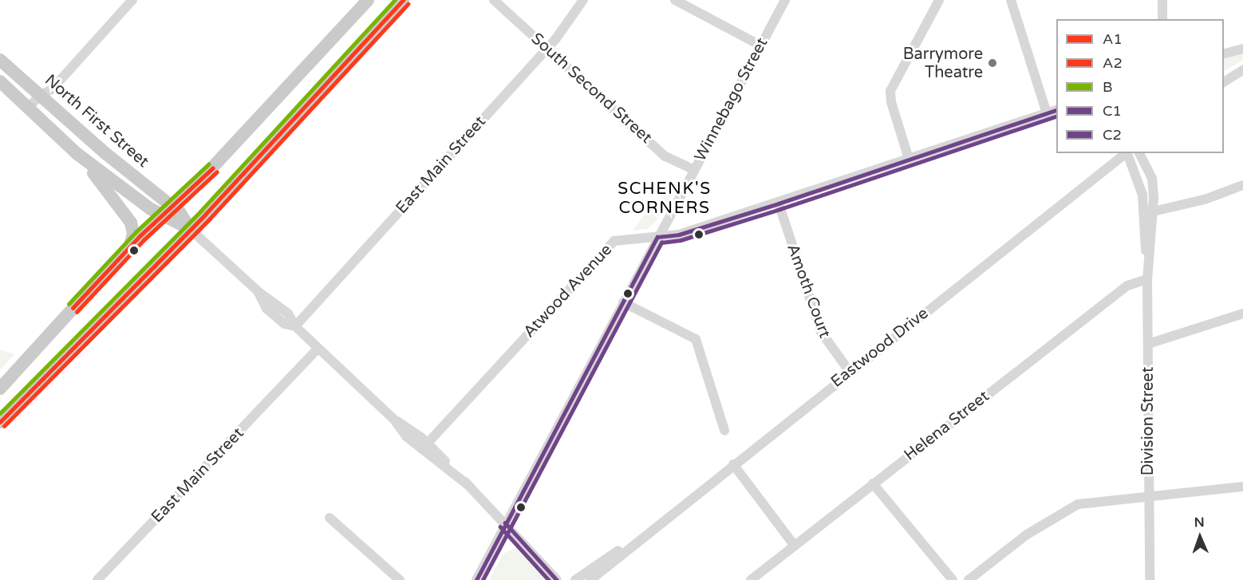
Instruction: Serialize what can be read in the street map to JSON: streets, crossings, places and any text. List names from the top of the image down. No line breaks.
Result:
{"streets":{"main road":["North First Street"],"street":["South Second Street","Winnebago Street","East Main Street","Atwood Avenue","Amoth Court","Eastwood Drive","Division Street","Helena Street"]},"crossings":[["South Second Street","Winnebago Street"],["South Second Street","East Main Street"],["Winnebago Street","Atwood Avenue"],["Atwood Avenue","Amoth Court"],["Amoth Court","Eastwood Drive"],["Division Street","Helena Street"]],"districts":["SCHENK'S CORNERS"],"places":["Barrymore Theatre"],"lines":["transit line A1","transit line B","transit line A2","transit line C1","transit line C2"],"legend":["A1","A2","B","C1","C2"],"north":"top"}
